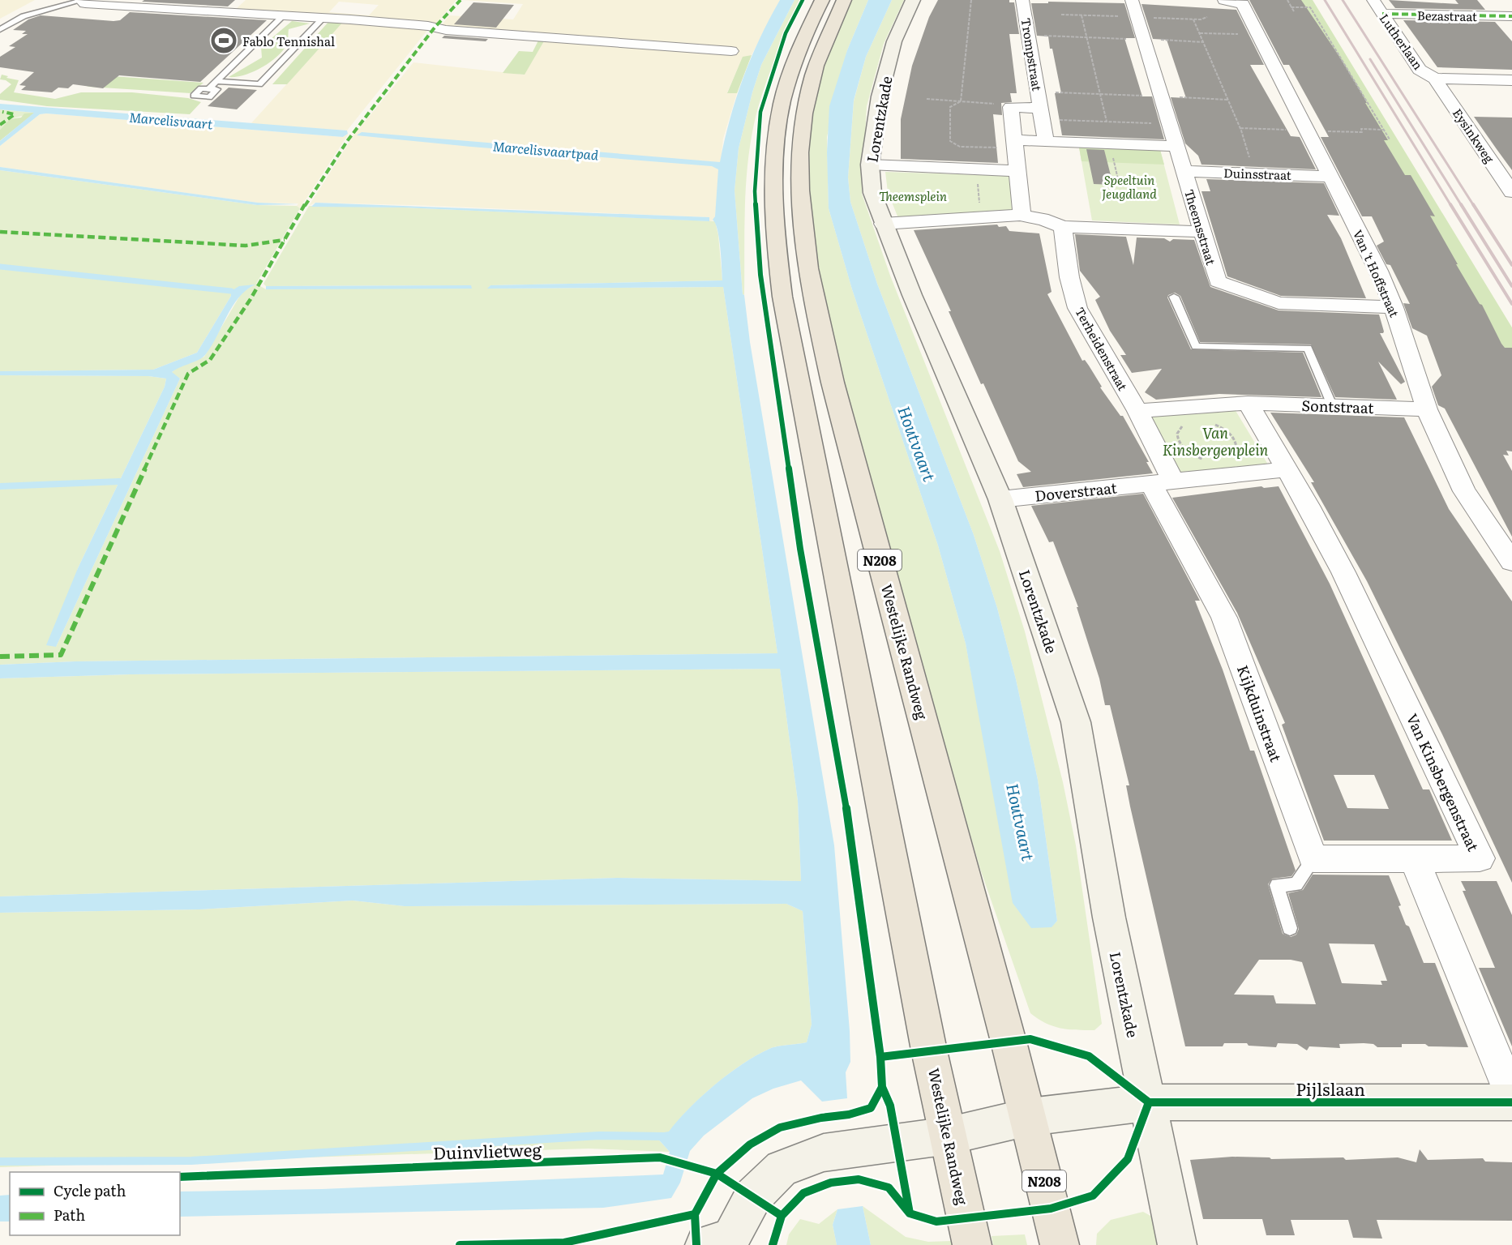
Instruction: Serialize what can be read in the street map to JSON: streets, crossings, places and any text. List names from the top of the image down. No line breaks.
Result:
{"streets":{"main road":["N208","Westelijke Randweg"],"street":["Bezastraat","Lutherlaan","Trompstraat","Lorentzkade","Eysinkweg","Duinsstraat","Theemsstraat","Van 't Hoffstraat","Terheidenstraat","Sontstraat","Doverstraat","Kijkduinstraat","Van Kinsbergenstraat","Pijlslaan"],"cycle path":["Duinvlietweg"]},"crossings":[["Bezastraat","Lutherlaan"],["Lutherlaan","Eysinkweg"],["Lorentzkade","Doverstraat"],["Lorentzkade","Pijlslaan"],["Duinsstraat","Theemsstraat"],["Duinsstraat","Van 't Hoffstraat"],["Theemsstraat","Van 't Hoffstraat"],["Van 't Hoffstraat","Sontstraat"],["Doverstraat","Kijkduinstraat"],["Westelijke Randweg","Pijlslaan"]],"water":["Marcelisvaart","Marcelisvaartpad","Houtvaart"],"parks":["Speeltuin Jeugdland","Theemsplein","Van Kinsbergenplein"],"places":{"sports":["Fablo Tennishal"]},"legend":["Cycle path","Path"]}
